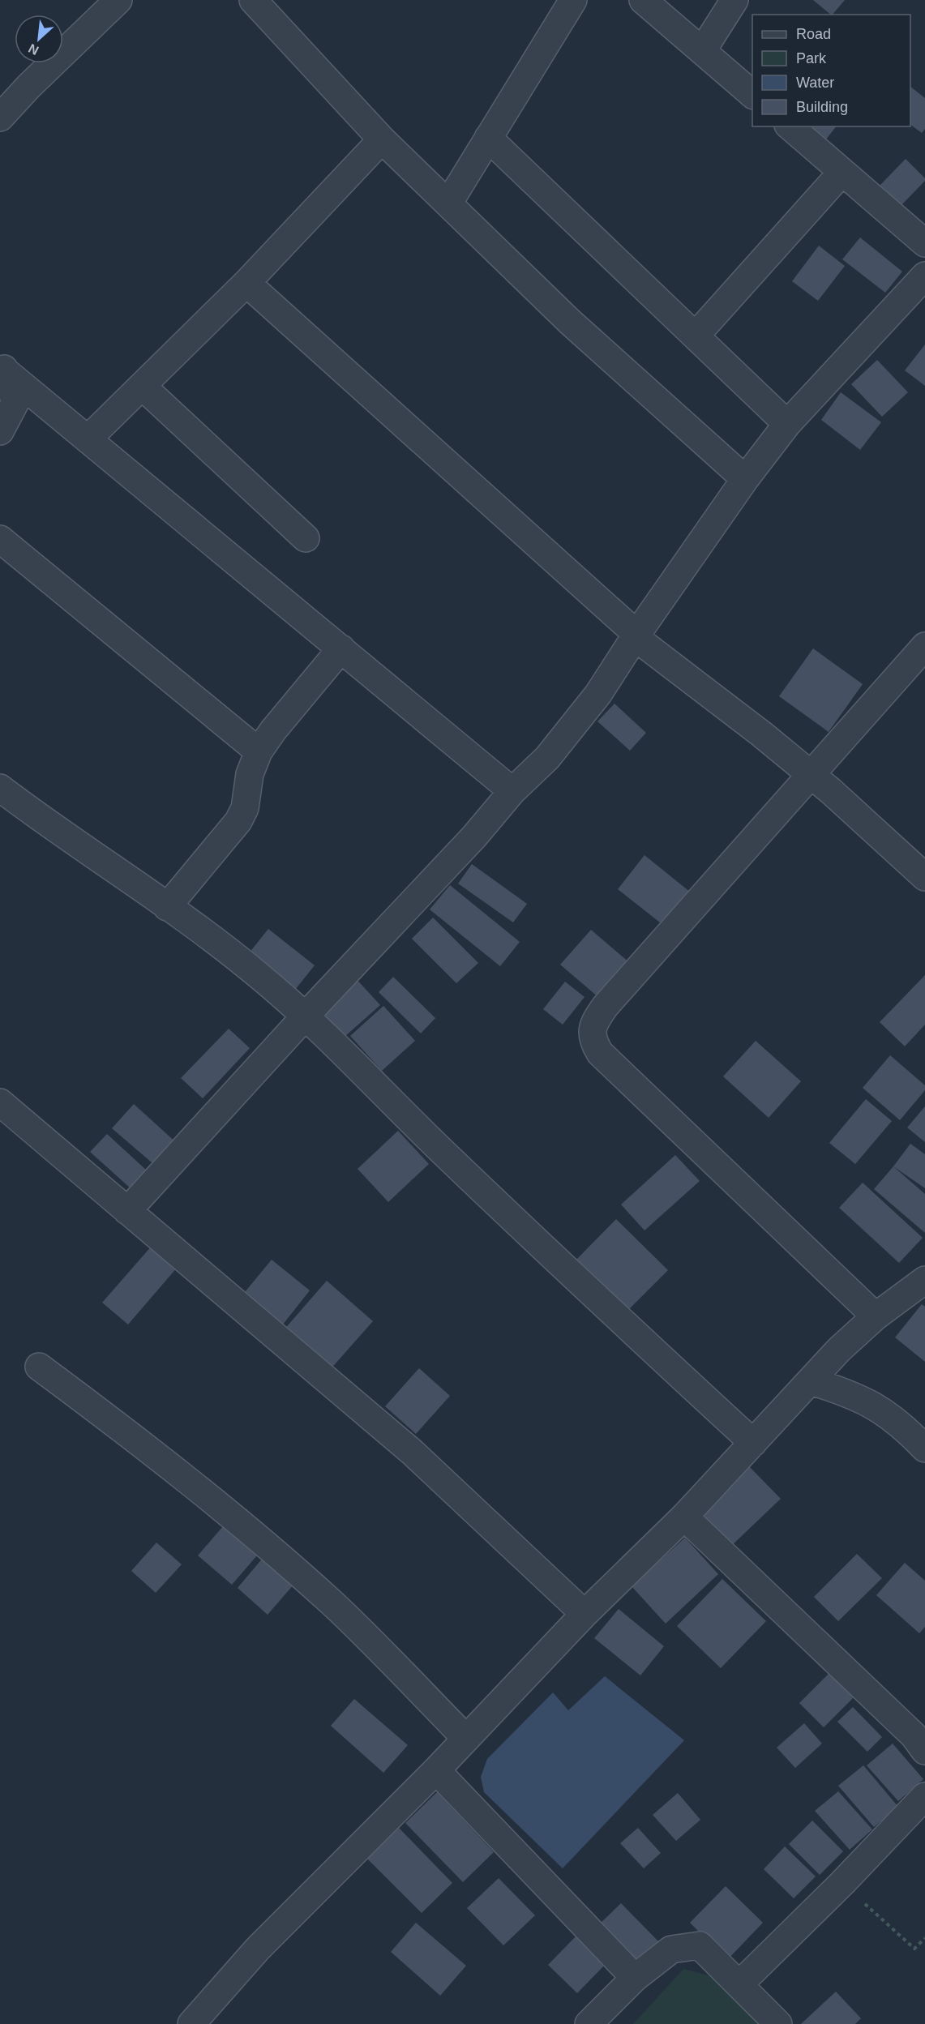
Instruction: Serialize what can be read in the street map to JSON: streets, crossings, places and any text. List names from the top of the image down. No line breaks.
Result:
{"legend":["Road","Park","Water","Building"],"north":"bottom left"}
